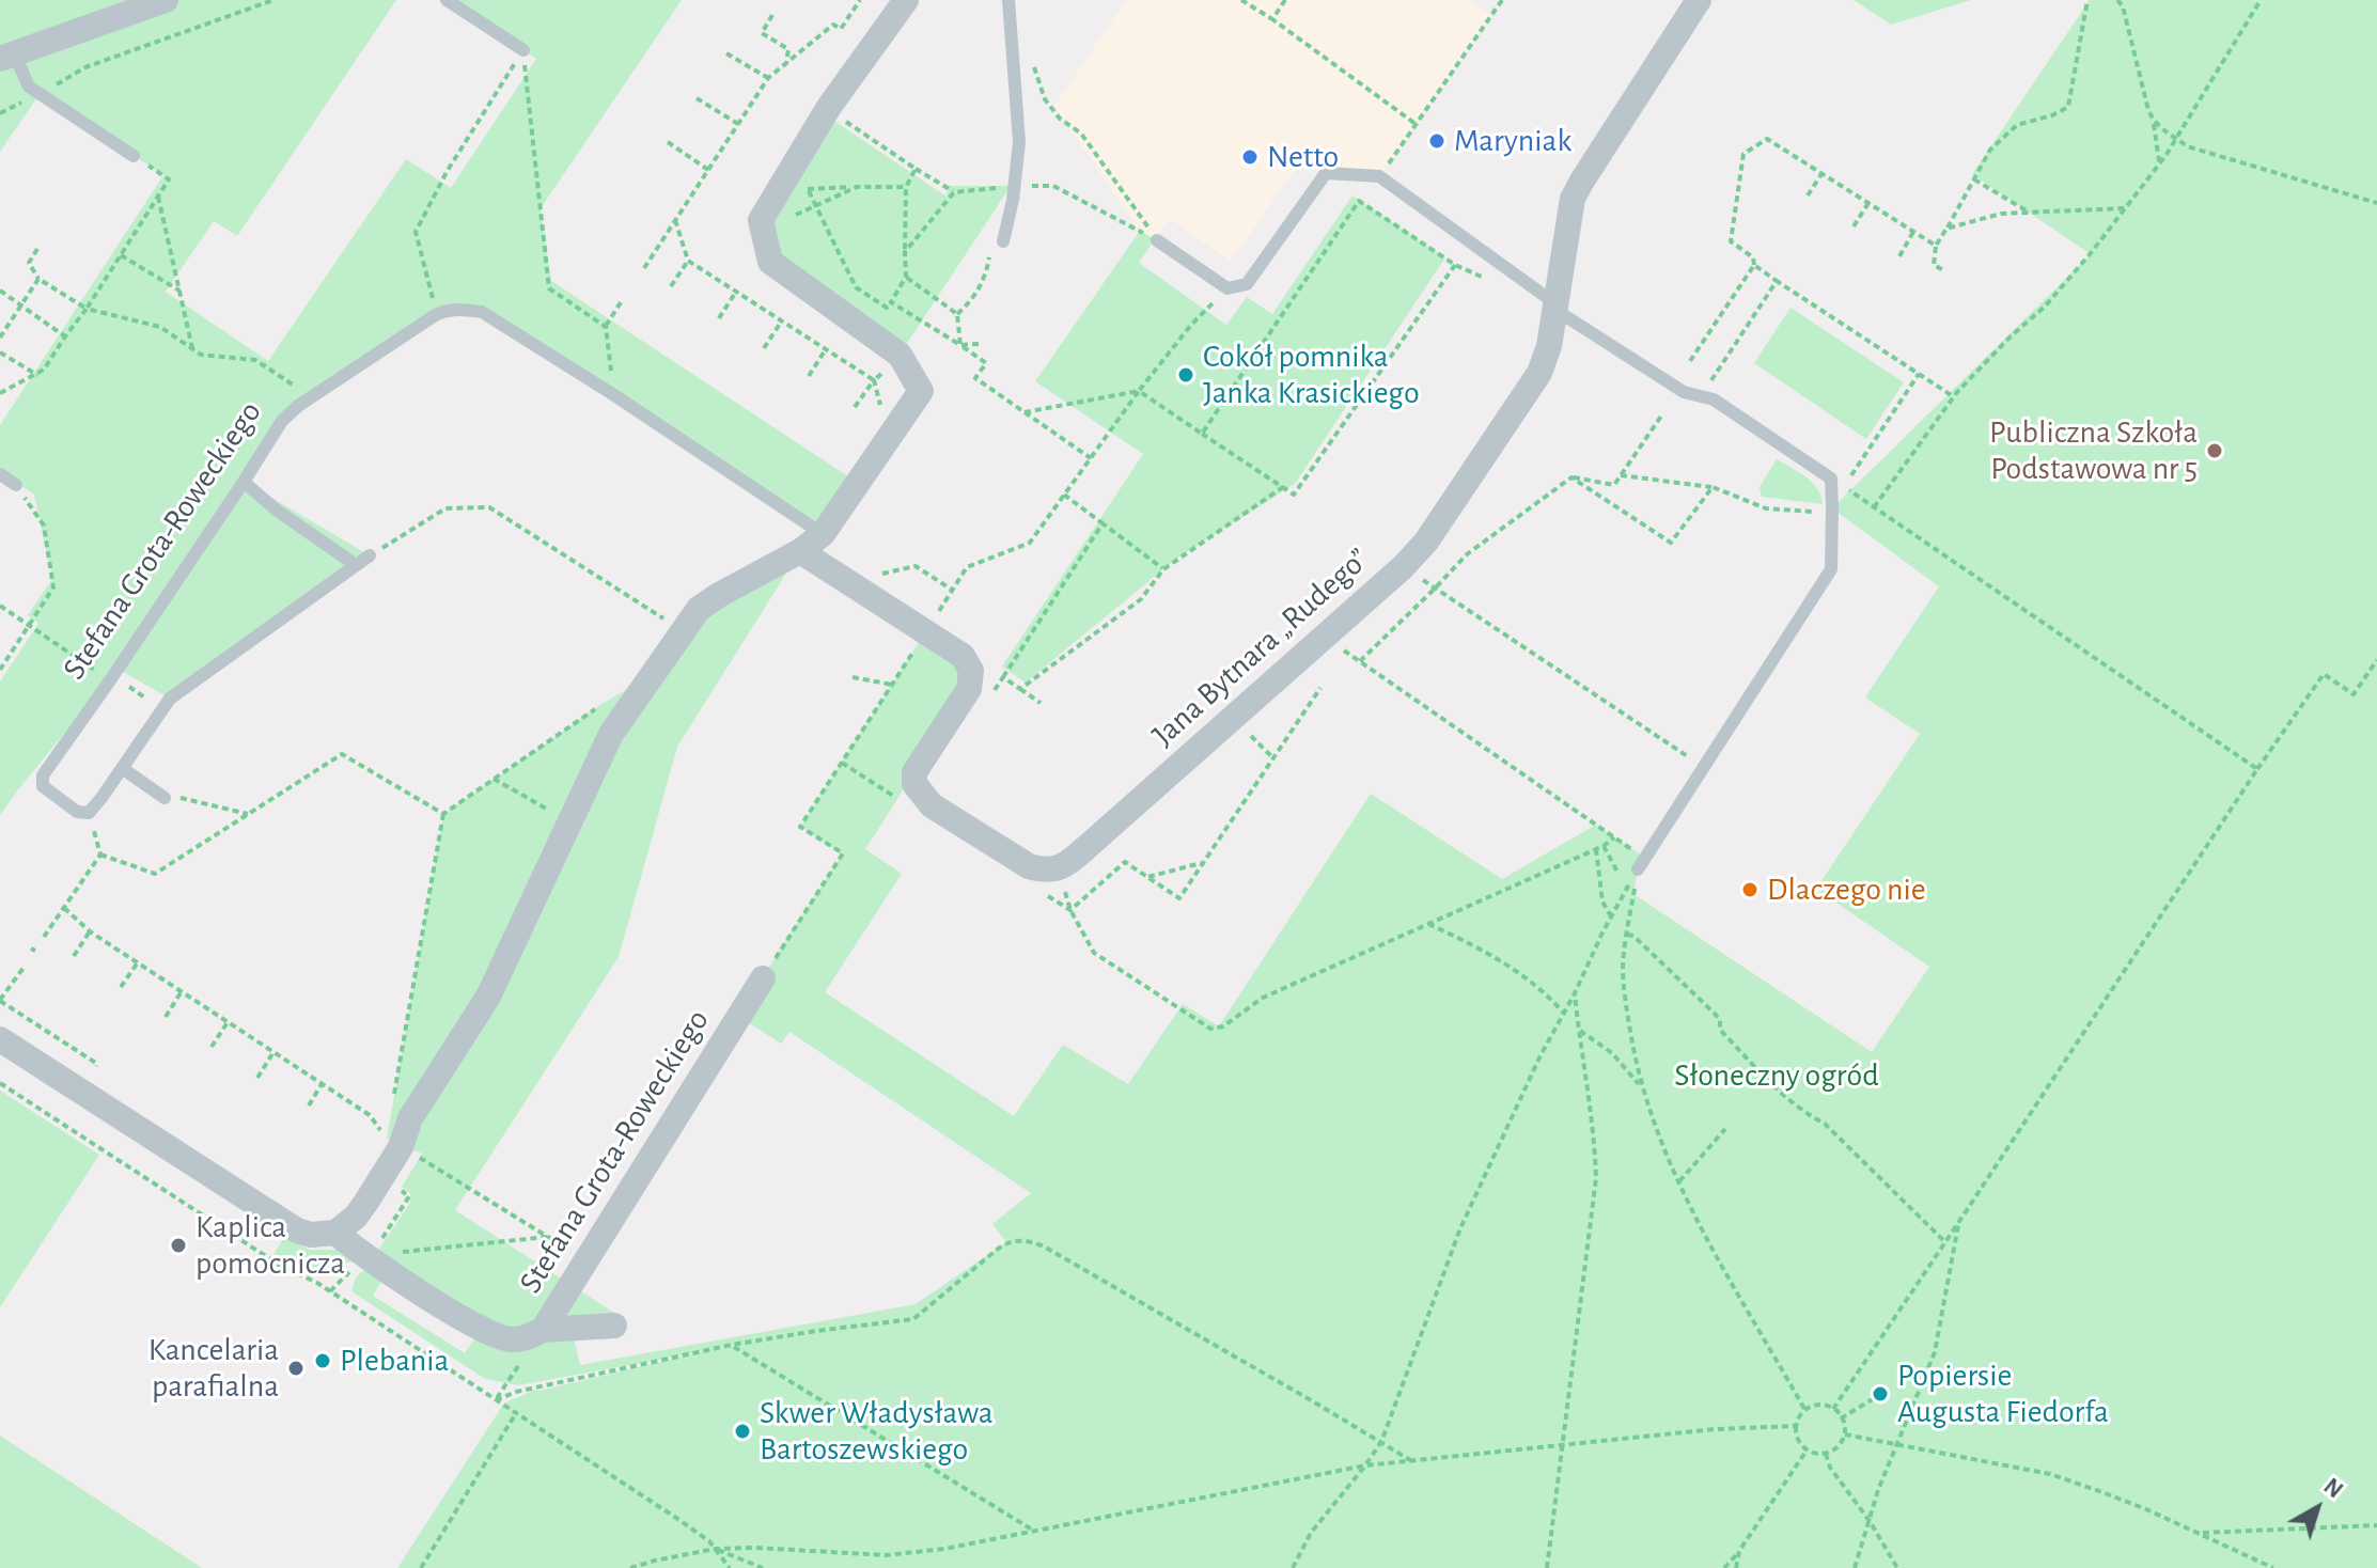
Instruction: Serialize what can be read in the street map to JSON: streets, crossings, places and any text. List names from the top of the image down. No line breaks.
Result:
{"streets":{"street":["Stefana Grota-Roweckiego","Jana Bytnara „Rudego”"]},"parks":["Słoneczny ogród"],"places":["Maryniak","Netto","Cokół pomnika Janka Krasickiego","Publiczna Szkoła Podstawowa nr 5","Dlaczego nie","Kaplica pomocnicza","Plebania","Kancelaria parafialna","Popiersie Augusta Fiedorfa","Skwer Władysława Bartoszewskiego"],"north":"top right"}
